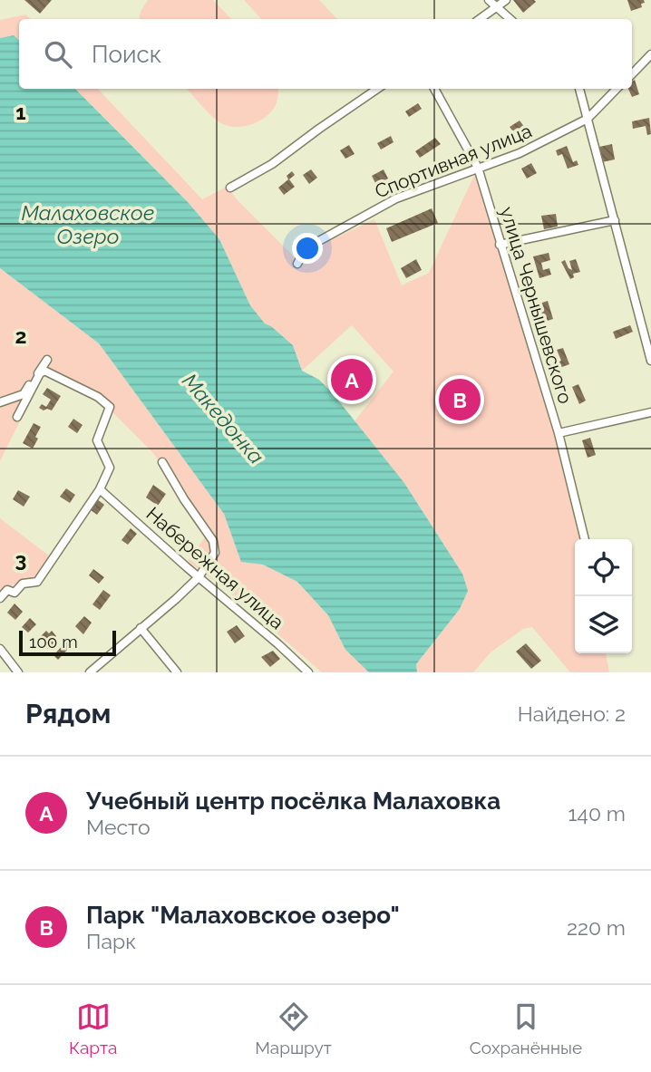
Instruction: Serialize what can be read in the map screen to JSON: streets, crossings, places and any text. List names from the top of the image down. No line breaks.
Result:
{"streets":{"street":["Спортивная улица","улица Чернышевского","Набережная улица"]},"crossings":[["Спортивная улица","улица Чернышевского"]],"water":["Малаховское Озеро","Македонка"],"scale_bar":"100 m","page":{"search":"Поиск","pins":["A","B"],"scale":"100 m","heading":["Рядом","Найдено: 2"],"list":[{"mark":"A","name":"Учебный центр посёлка Малаховка","note":"Место","value":"140 m"},{"mark":"B","name":"Парк \"Малаховское озеро\"","note":"Парк","value":"220 m"}],"nav":["Карта","Маршрут","Сохранённые"]},"grid":{"rows":["1","2","3"]}}
